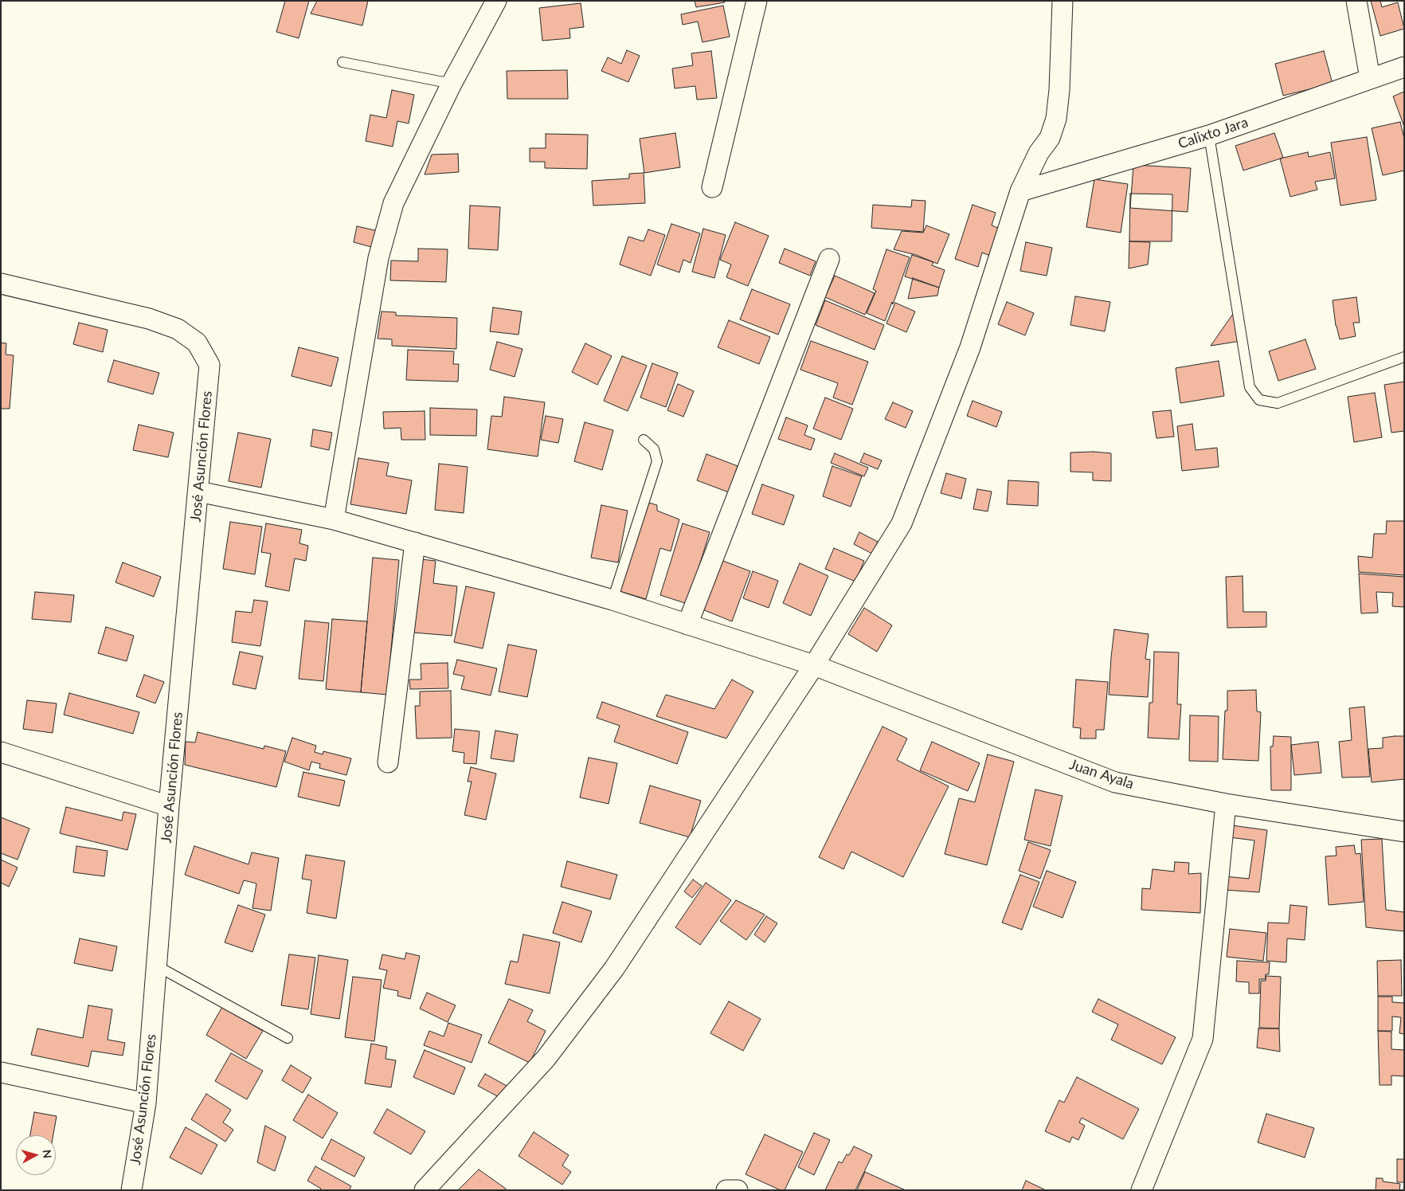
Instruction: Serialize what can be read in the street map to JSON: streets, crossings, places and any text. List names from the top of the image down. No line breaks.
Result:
{"streets":{"street":["Calixto Jara","José Asunción Flores","Juan Ayala"]},"crossings":[["José Asunción Flores","Juan Ayala"]],"north":"right"}
